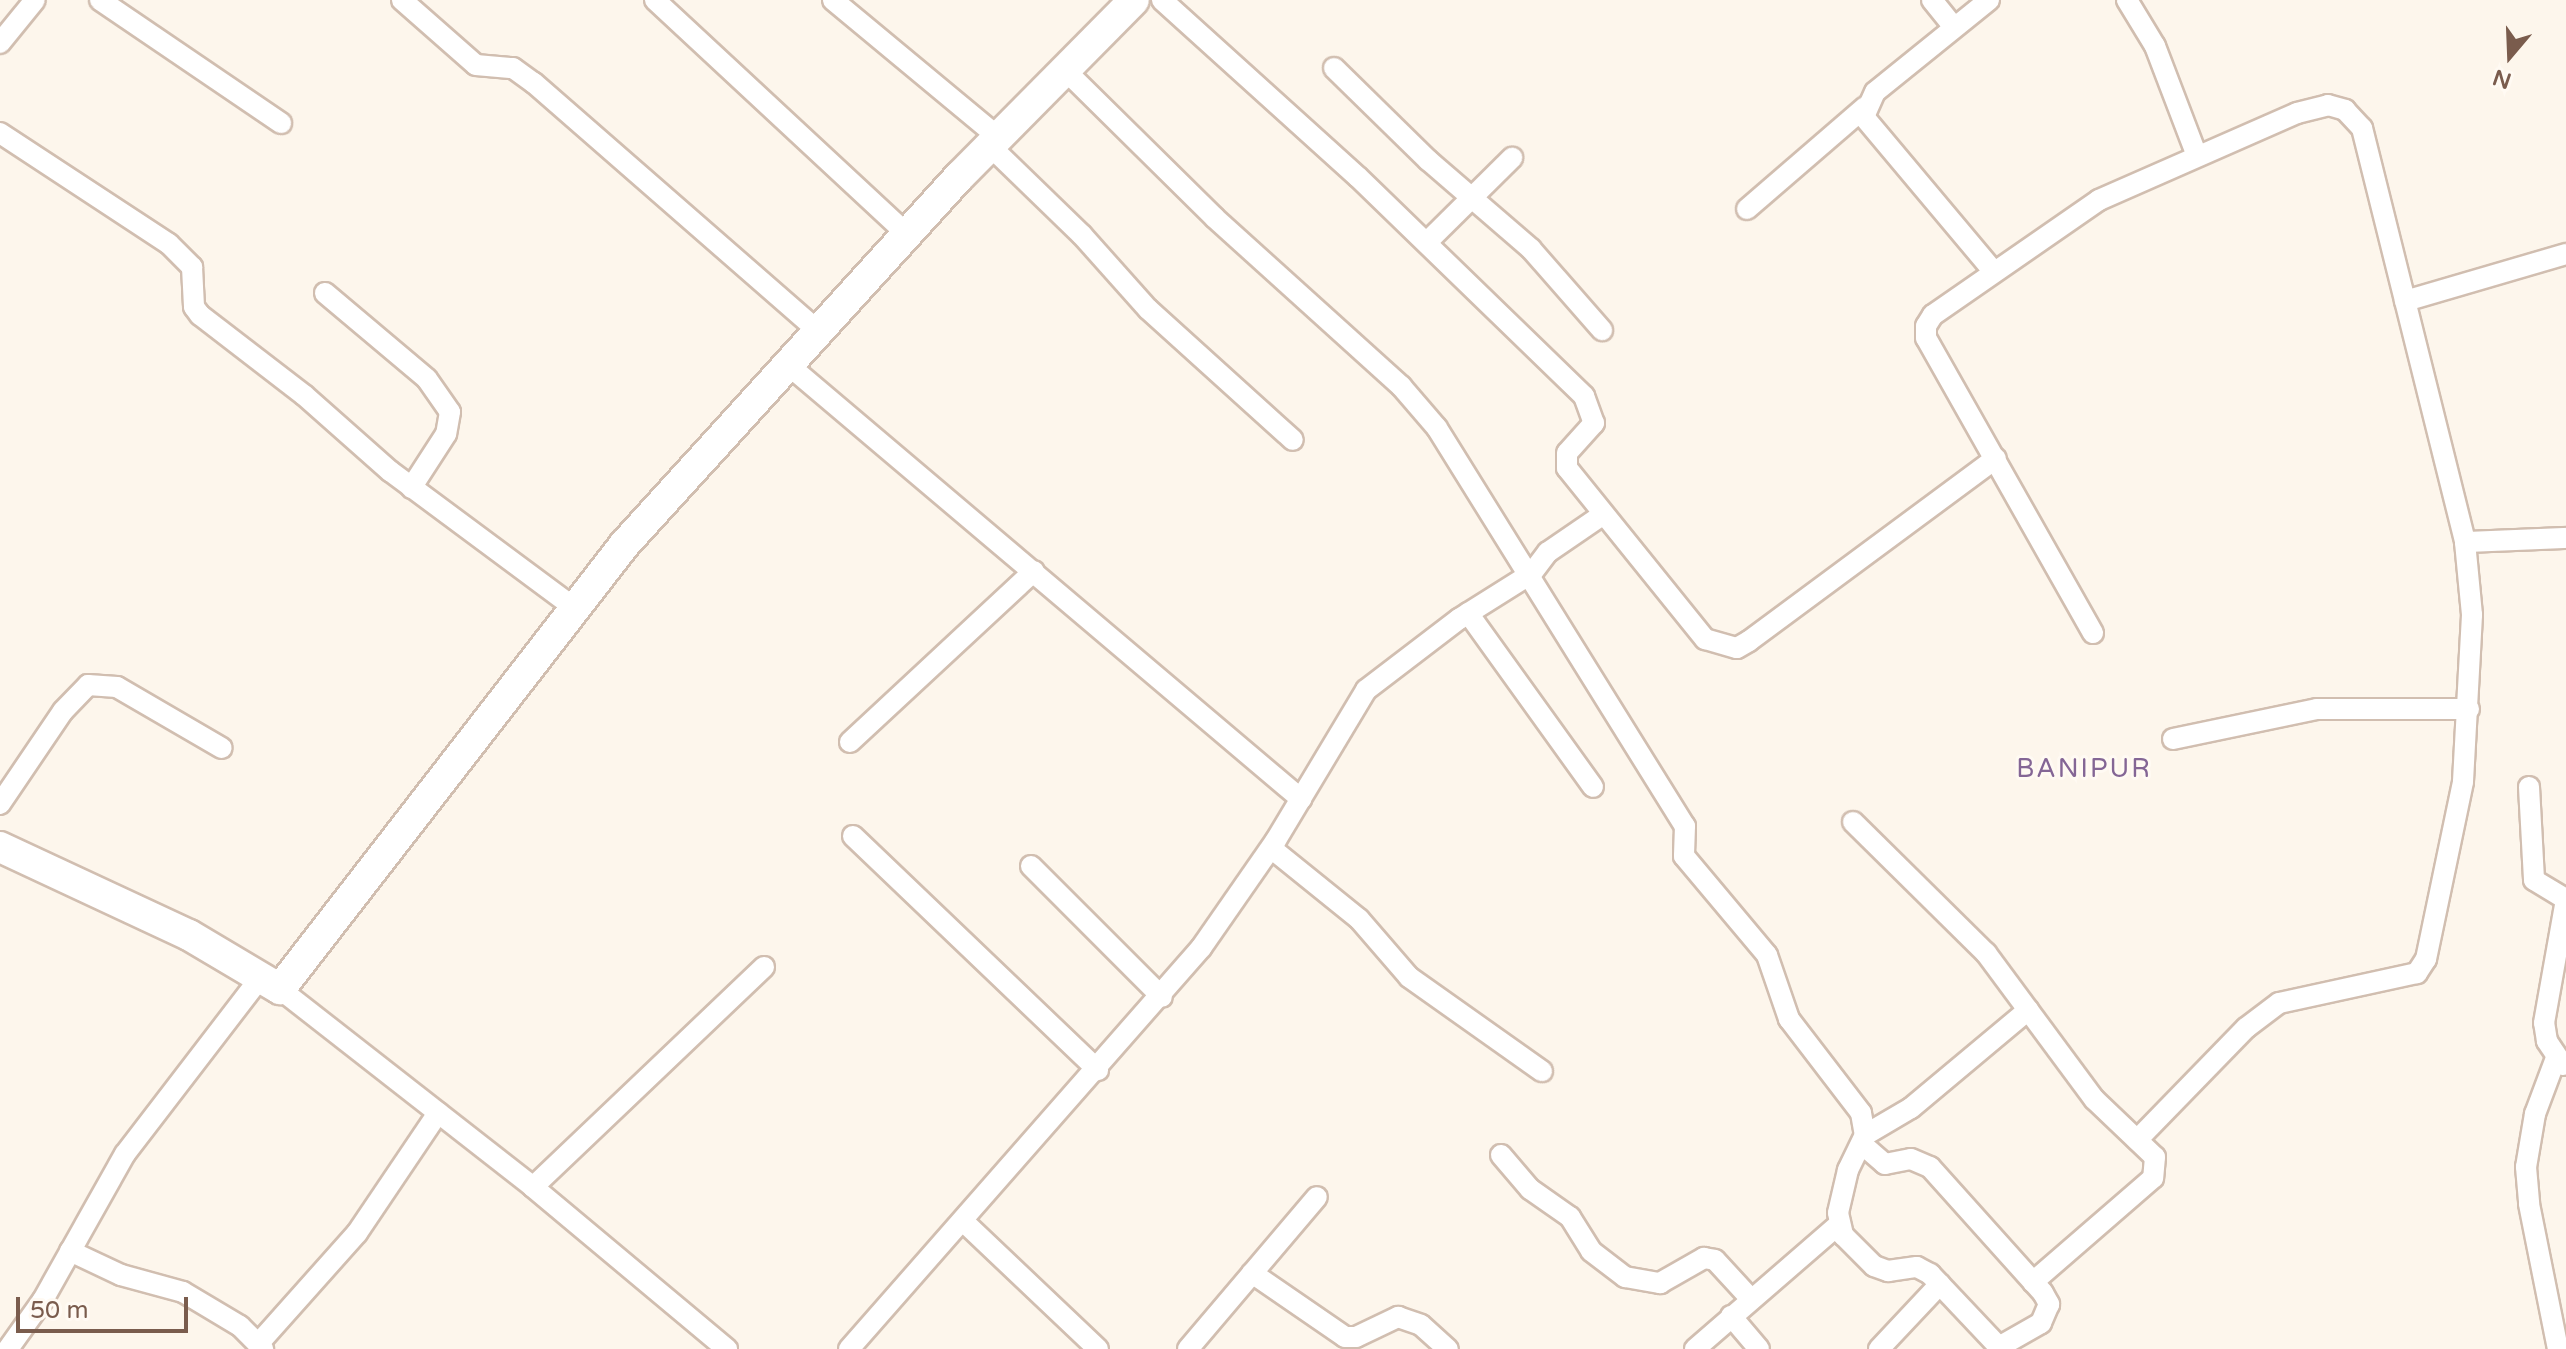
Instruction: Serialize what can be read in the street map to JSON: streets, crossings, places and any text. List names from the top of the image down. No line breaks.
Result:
{"districts":["BANIPUR"],"scale_bar":"50 m","north":"bottom"}
